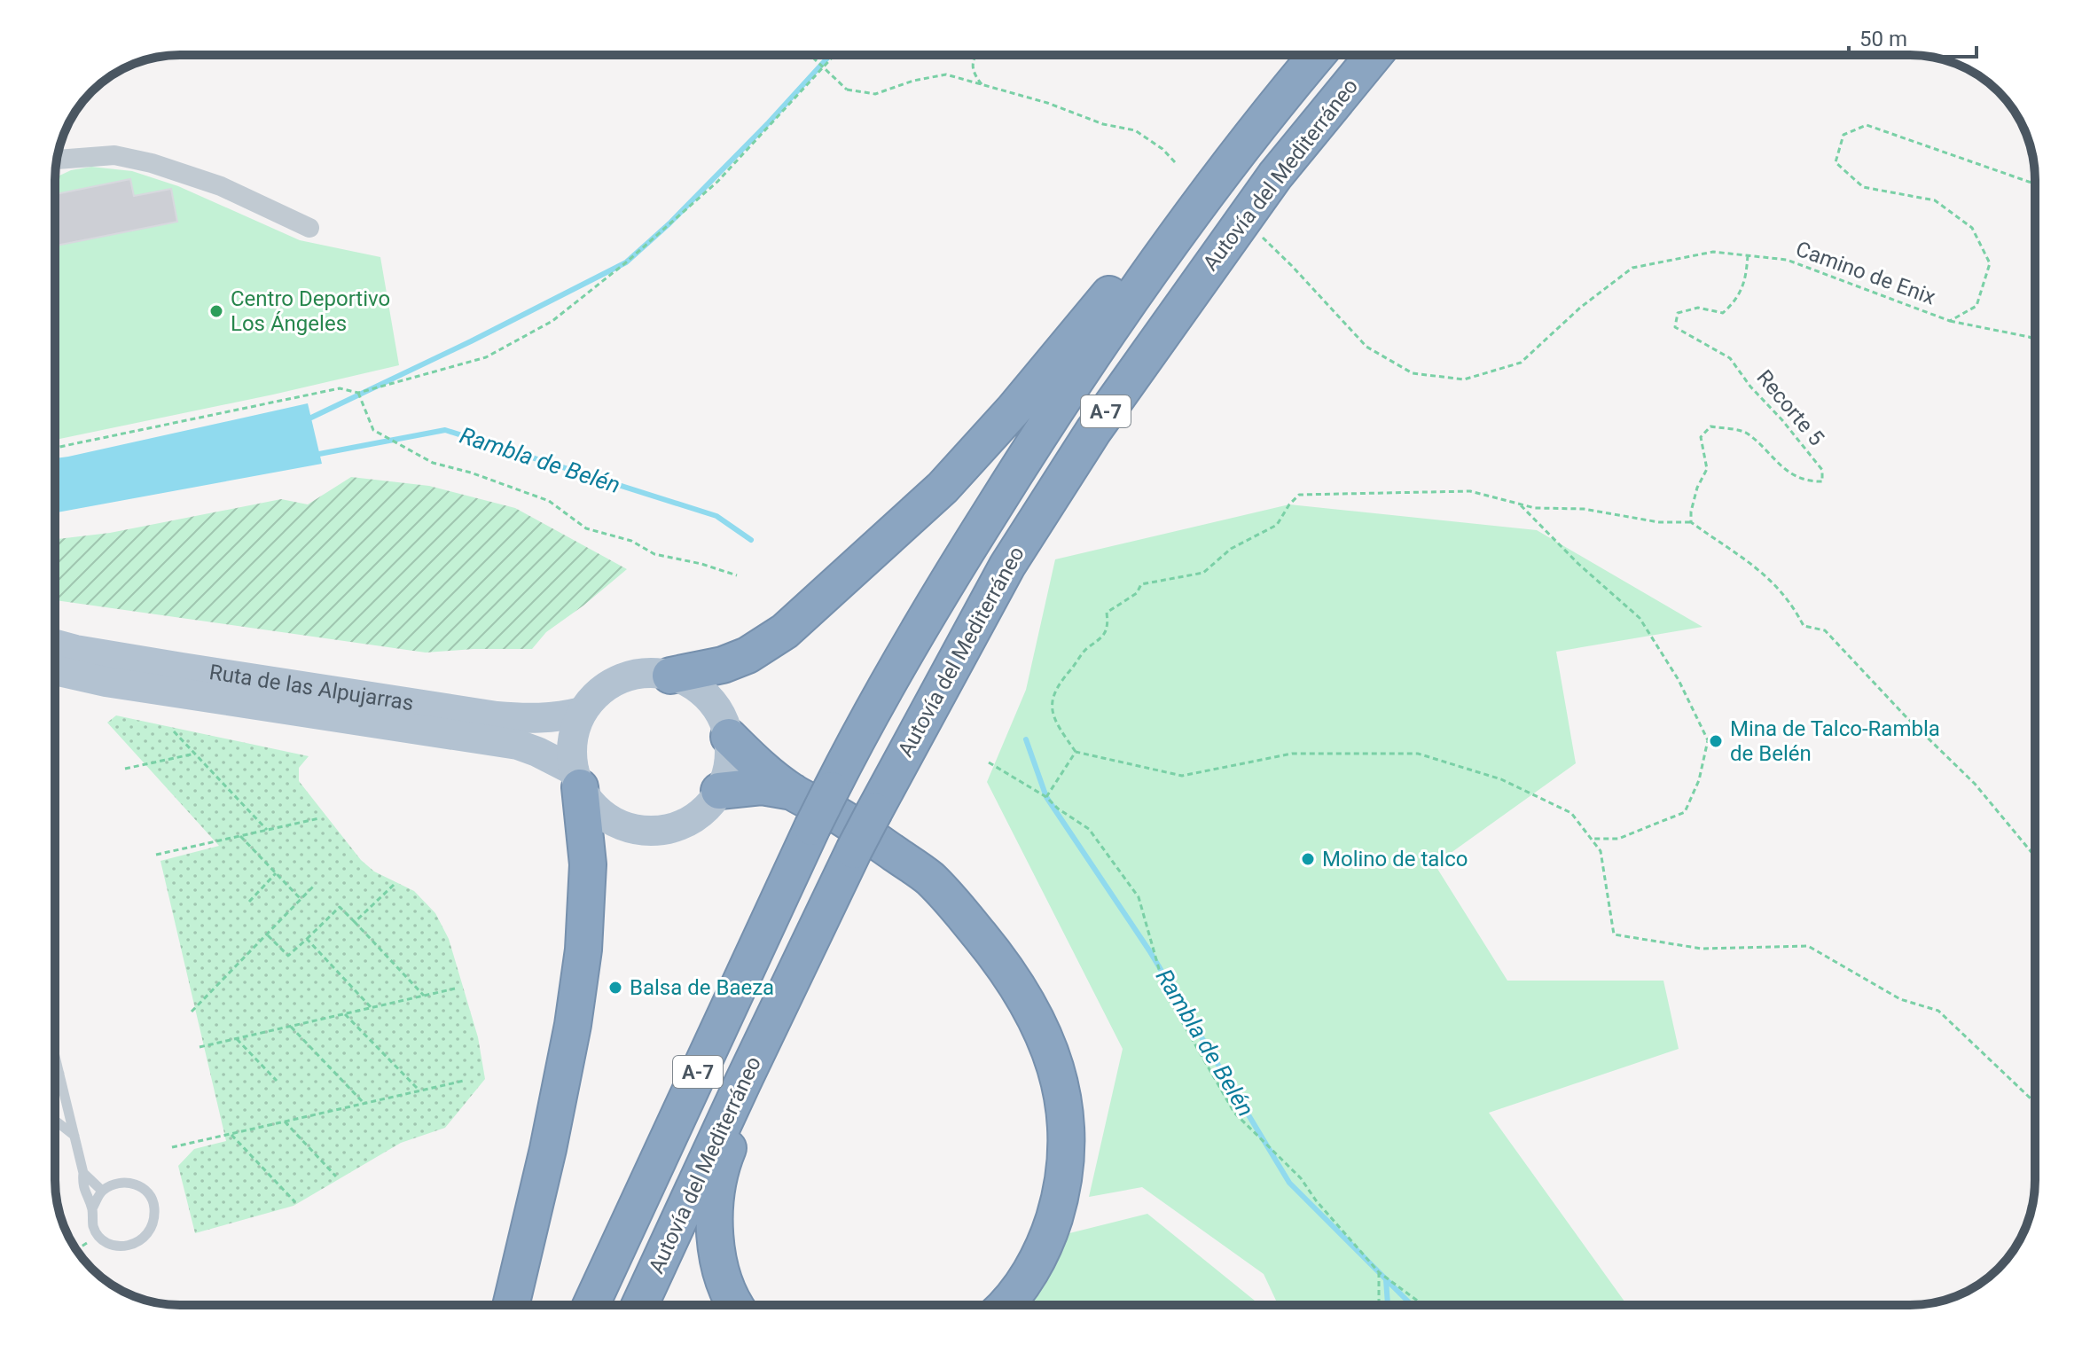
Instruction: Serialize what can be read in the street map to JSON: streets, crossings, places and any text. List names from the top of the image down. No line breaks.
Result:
{"streets":{"highway":["Autovía del Mediterráneo","A-7"],"main road":["Ruta de las Alpujarras"],"path":["Camino de Enix","Recorte 5"]},"crossings":[["Camino de Enix","Recorte 5"]],"water":["Rambla de Belén"],"places":["Centro Deportivo Los Ángeles","Mina de Talco-Rambla de Belén","Molino de talco","Balsa de Baeza"],"scale_bar":"50 m"}
